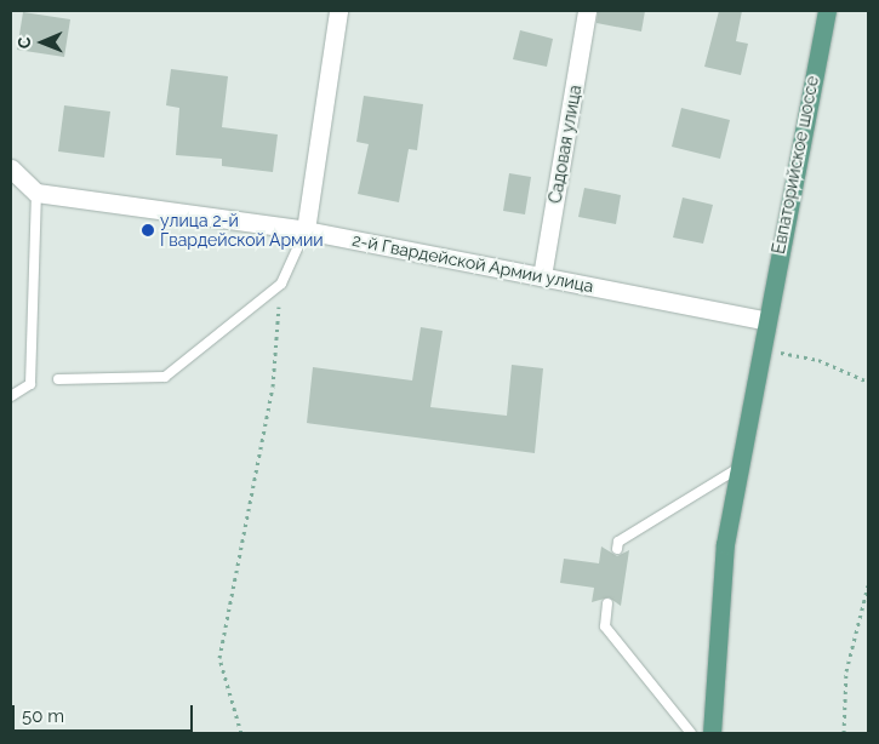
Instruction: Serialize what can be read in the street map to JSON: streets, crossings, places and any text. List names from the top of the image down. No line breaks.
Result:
{"streets":{"main road":["Евпаторийское шоссе"],"street":["Садовая улица","2-й Гвардейской Армии улица"]},"crossings":[["Садовая улица","2-й Гвардейской Армии улица"],["Евпаторийское шоссе","2-й Гвардейской Армии улица"]],"places":["улица 2-й Гвардейской Армии"],"scale_bar":"50 m","north":"left"}
